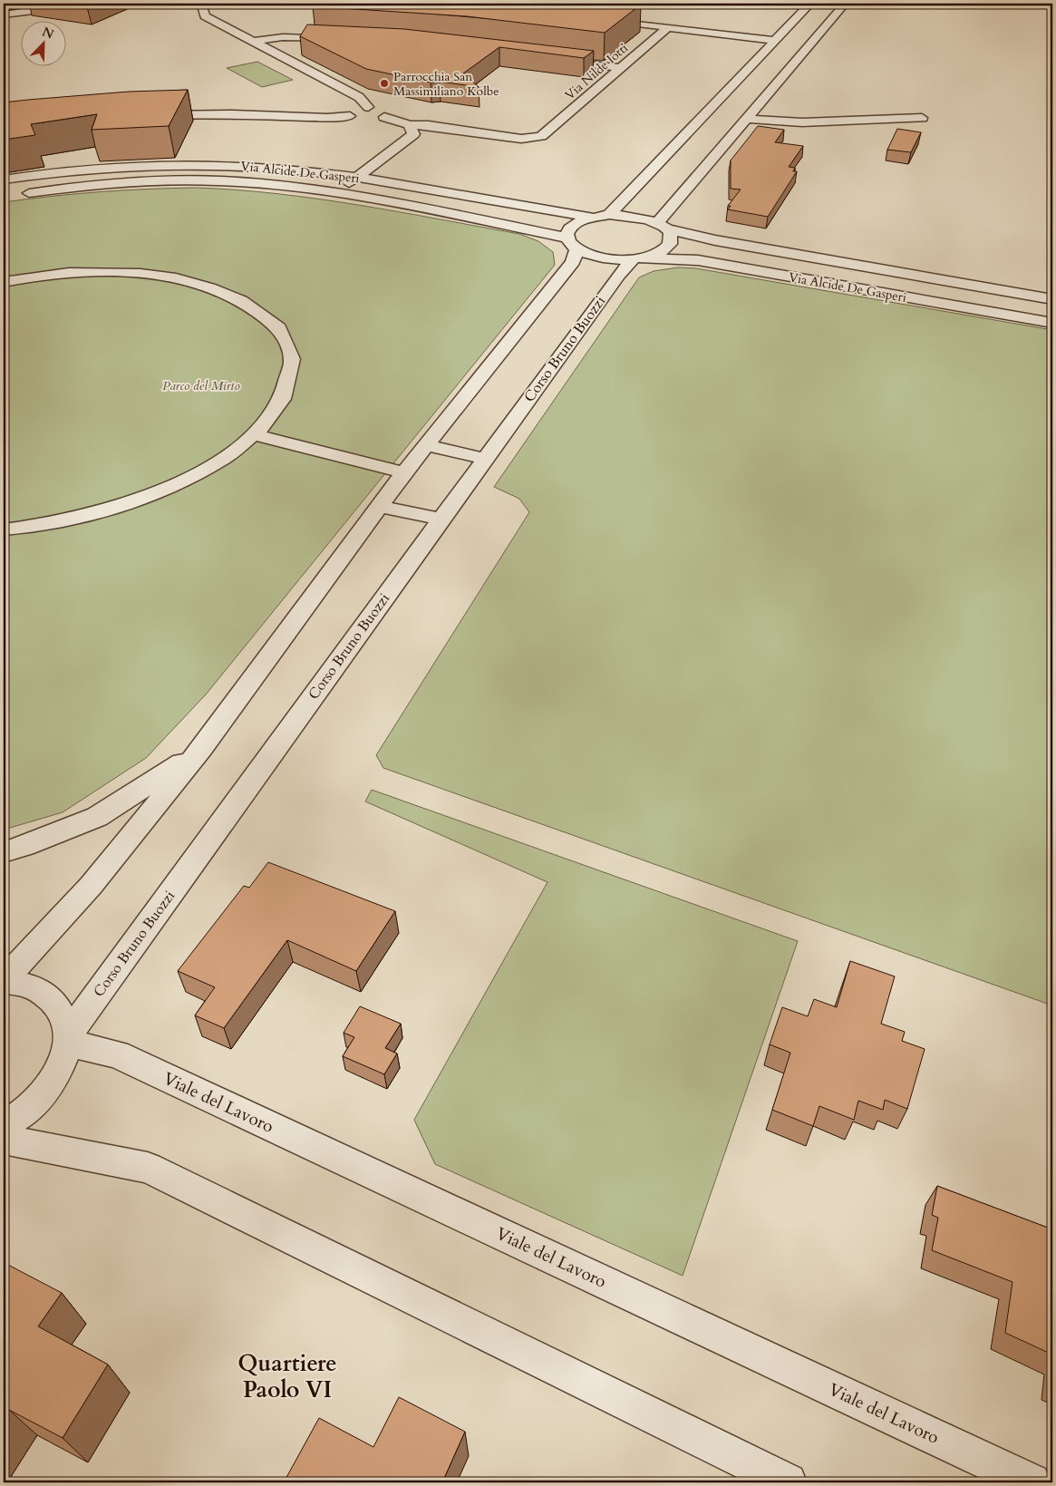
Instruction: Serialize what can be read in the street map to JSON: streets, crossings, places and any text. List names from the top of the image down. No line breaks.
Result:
{"streets":{"street":["Via Nilde Iotti","Via Alcide De Gasperi","Corso Bruno Buozzi","Viale del Lavoro"]},"crossings":[["Via Alcide De Gasperi","Corso Bruno Buozzi"],["Corso Bruno Buozzi","Viale del Lavoro"]],"districts":["Quartiere Paolo VI"],"parks":["Parco del Mirto"],"places":["Parrocchia San Massimiliano Kolbe"],"north":"top right"}
